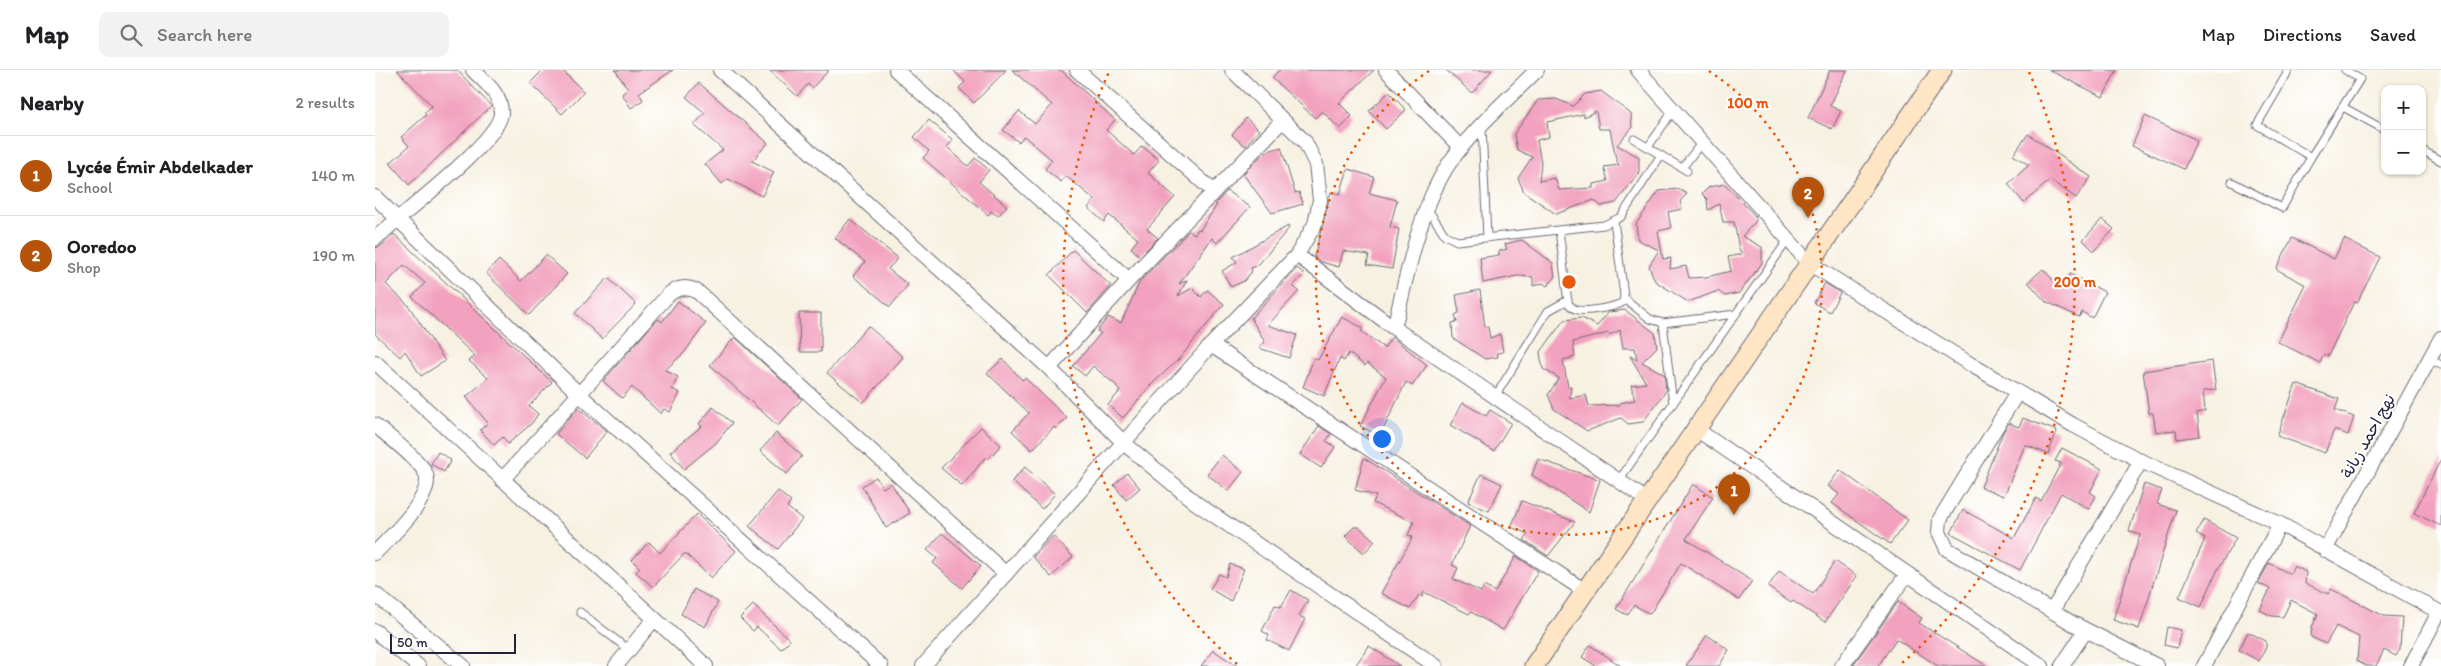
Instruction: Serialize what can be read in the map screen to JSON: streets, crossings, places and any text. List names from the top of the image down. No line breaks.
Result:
{"streets":{"street":["نهج احمد زبانة"]},"scale_bar":"50 m","page":{"header":"Map","search":"Search here","nav":["Map","Directions","Saved"],"heading":["Nearby","2 results"],"map_buttons":["+","−"],"list":[{"mark":"1","name":"Lycée Émir Abdelkader","note":"School","value":"140 m"},{"mark":"2","name":"Ooredoo","note":"Shop","value":"190 m"}],"pins":["2","1"],"scale":"50 m"},"rings":["100 m","200 m"]}
